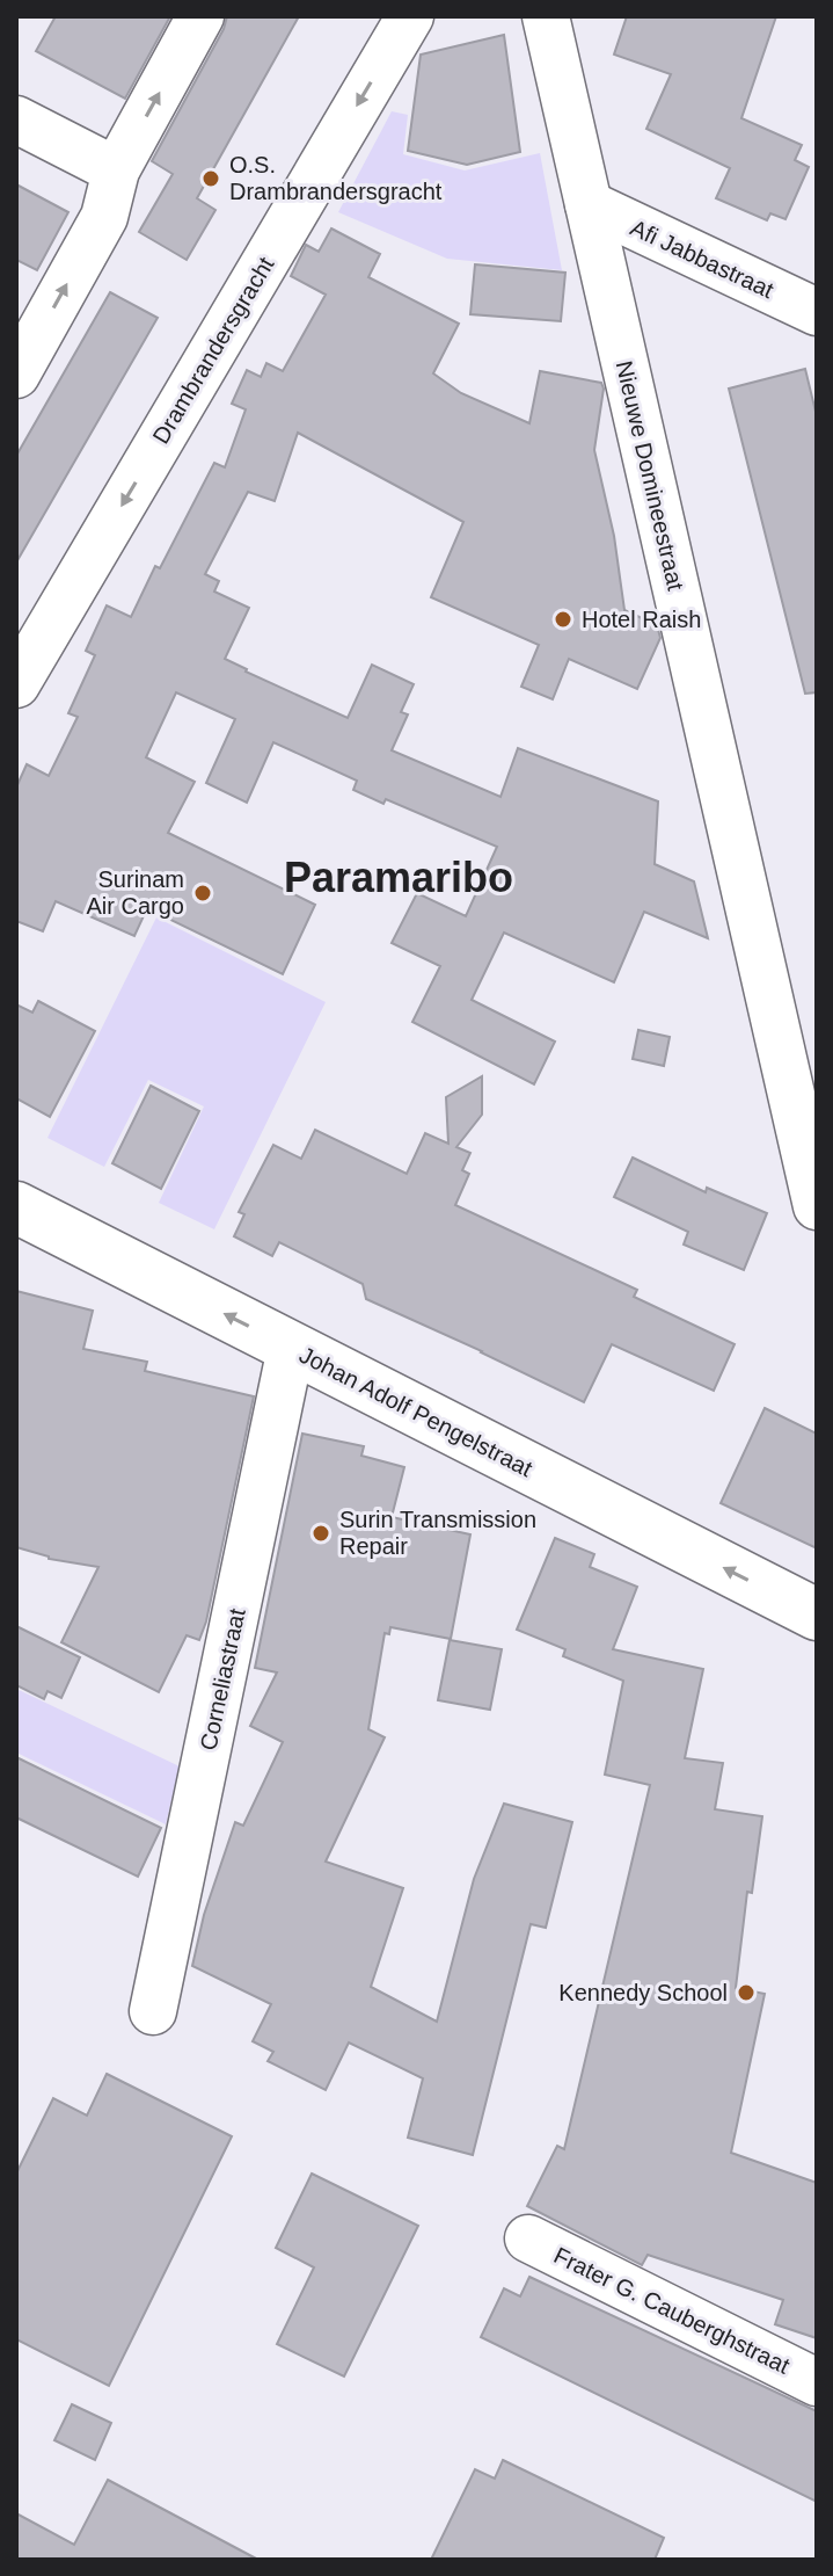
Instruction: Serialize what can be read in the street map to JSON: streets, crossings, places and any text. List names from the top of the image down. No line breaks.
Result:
{"streets":{"main road":["Johan Adolf Pengelstraat"],"street":["Afi Jabbastraat","Drambrandersgracht","Nieuwe Domineestraat","Corneliastraat","Frater G. Cauberghstraat"]},"crossings":[["Afi Jabbastraat","Nieuwe Domineestraat"],["Johan Adolf Pengelstraat","Corneliastraat"]],"one_way":["Johan Adolf Pengelstraat"],"districts":["Paramaribo"],"places":["O.S. Drambrandersgracht","Hotel Raish","Surinam Air Cargo","Surin Transmission Repair","Kennedy School"]}
